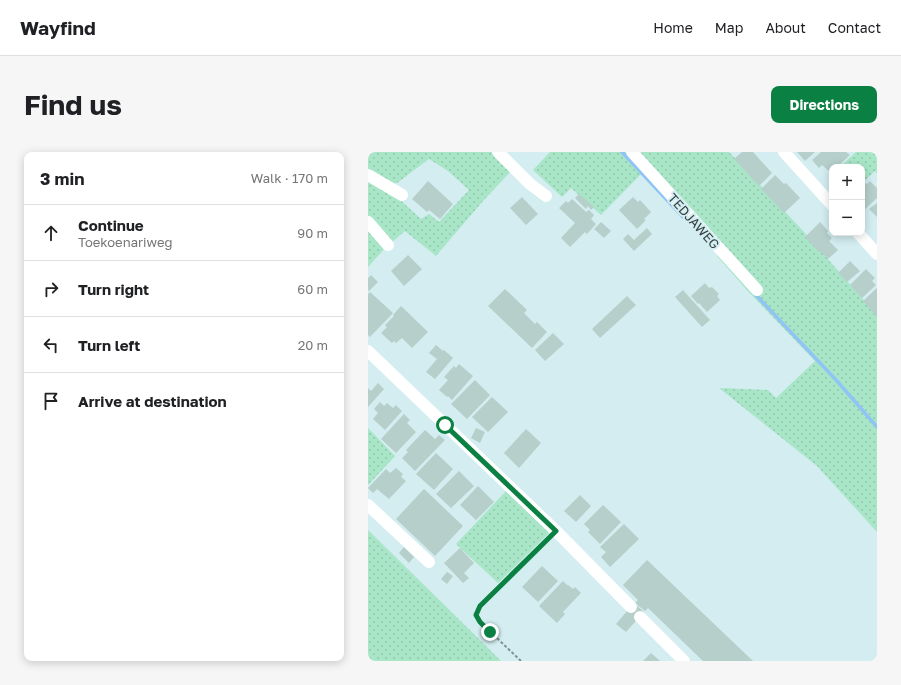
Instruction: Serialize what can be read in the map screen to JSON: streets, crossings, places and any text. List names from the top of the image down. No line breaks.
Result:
{"streets":{"street":["TEDJAWEG"]},"page":{"header":"Wayfind","nav":["Home","Map","About","Contact"],"buttons":"Directions","title":"Find us","heading":["3 min","Walk · 170 m"],"map_buttons":["+","−"],"list":[["Continue","Toekoenariweg","90 m"],["Turn right","60 m"],["Turn left","20 m"],"Arrive at destination"]}}
